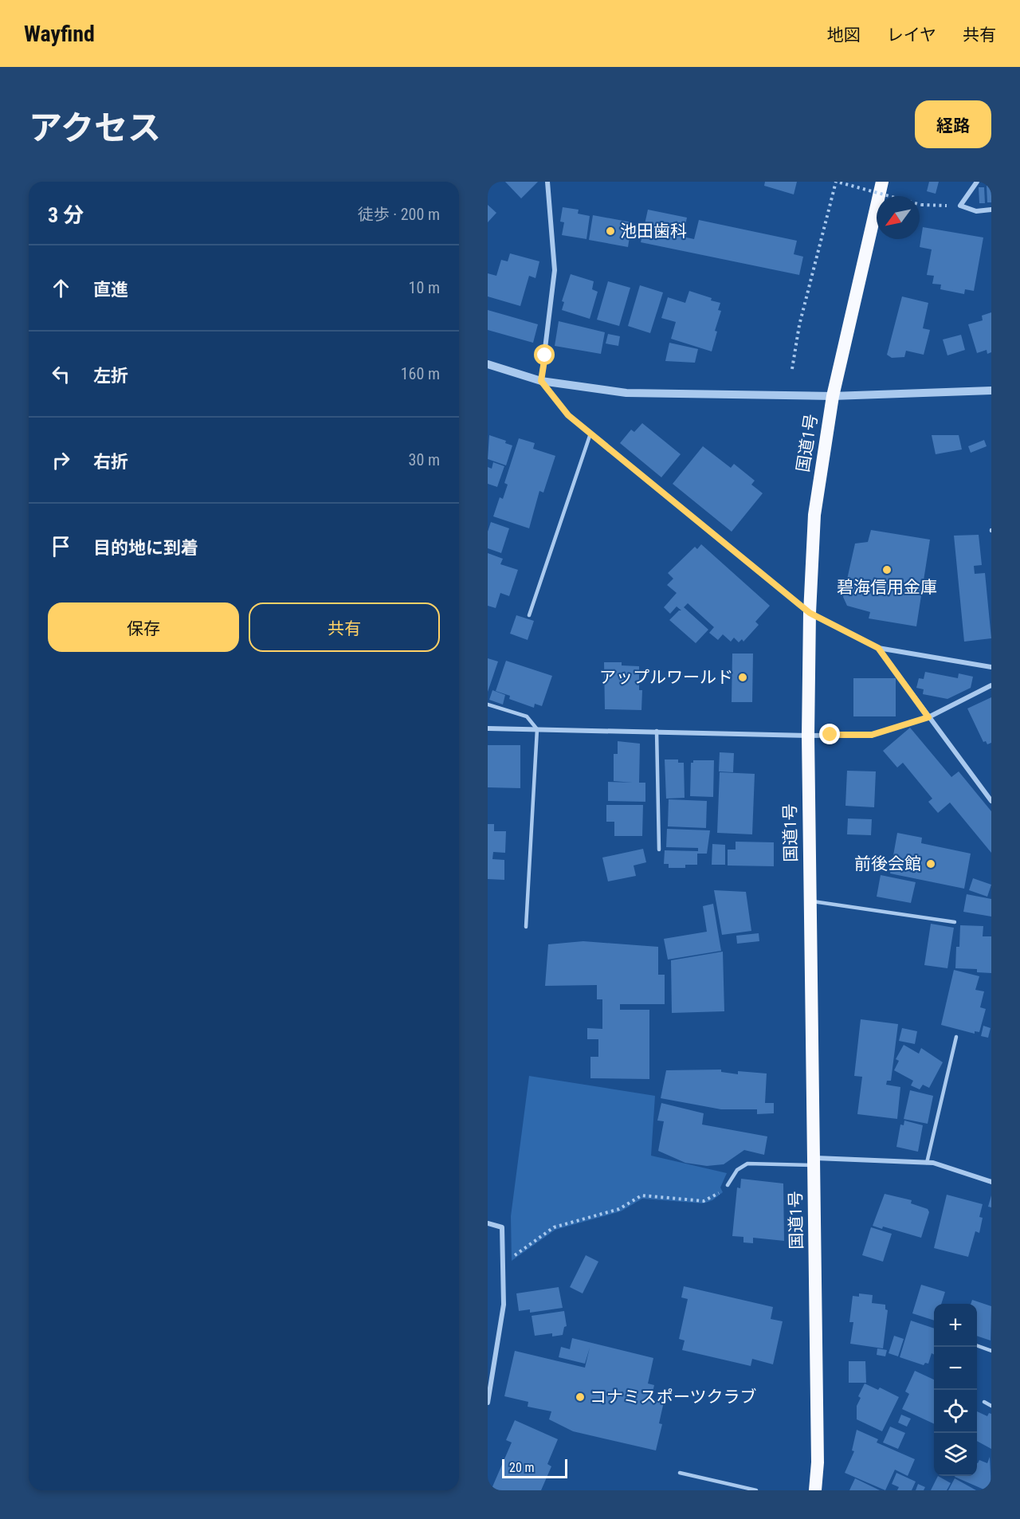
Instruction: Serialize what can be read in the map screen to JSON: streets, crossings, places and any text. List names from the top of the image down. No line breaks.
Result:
{"streets":{"highway":["国道1号"]},"places":["池田歯科","碧海信用金庫","アップルワールド","前後会館","コナミスポーツクラブ"],"scale_bar":"20 m","north":"bottom left","page":{"header":"Wayfind","nav":["地図","レイヤ","共有"],"title":"アクセス","buttons":["経路",["保存","共有"]],"heading":["3 分","徒歩 · 200 m"],"list":[["直進","10 m"],["左折","160 m"],["右折","30 m"],"目的地に到着"],"map_buttons":["+","−"],"scale":"20 m"}}
